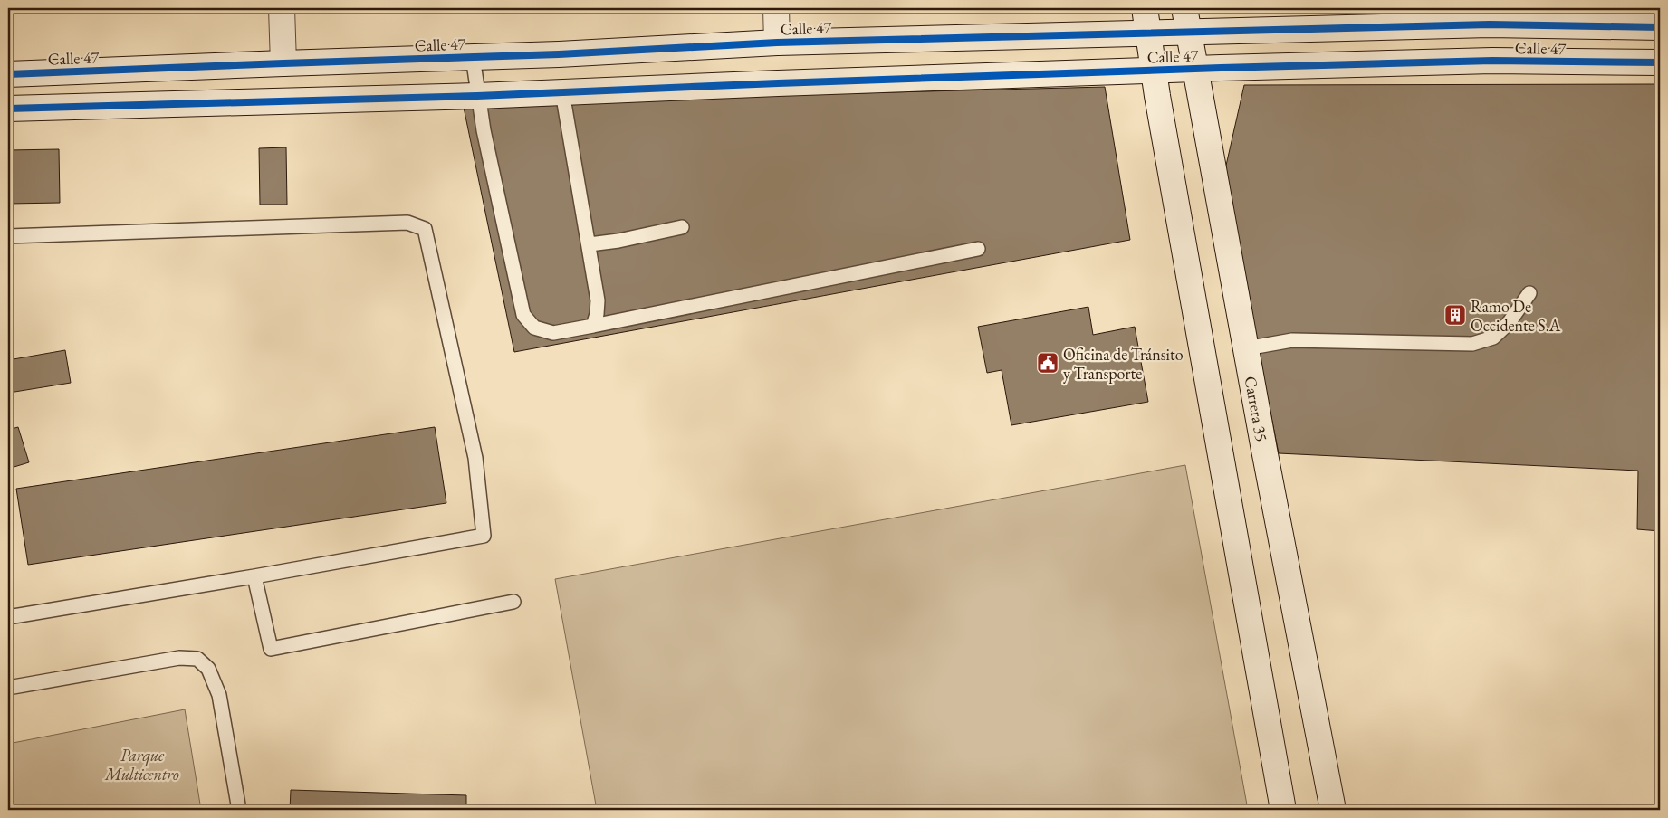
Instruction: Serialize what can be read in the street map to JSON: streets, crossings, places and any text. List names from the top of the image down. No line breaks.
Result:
{"streets":{"main road":["Calle 47","Carrera 35"]},"crossings":[["Calle 47","Carrera 35"]],"parks":["Parque Multicentro"],"places":{"building":["Ramo De Occidente S.A"],"public building":["Oficina de Tránsito y Transporte"]}}
